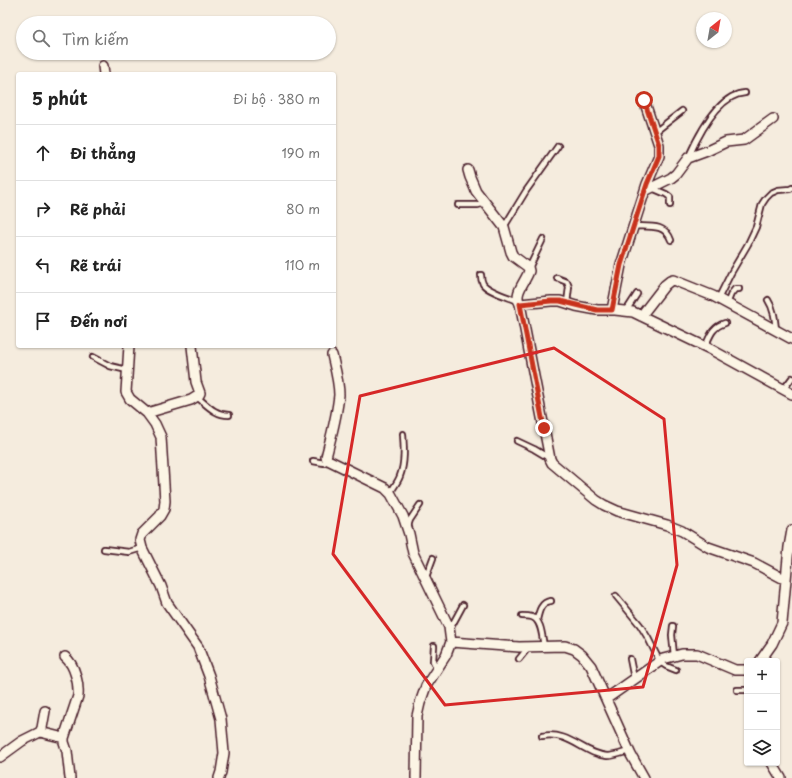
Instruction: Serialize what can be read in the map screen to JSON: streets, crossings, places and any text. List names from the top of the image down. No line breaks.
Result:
{"north":"top right","page":{"search":"Tìm kiếm","heading":["5 phút","Đi bộ · 380 m"],"list":[["Đi thẳng","190 m"],["Rẽ phải","80 m"],["Rẽ trái","110 m"],"Đến nơi"],"map_buttons":["+","−"]}}
